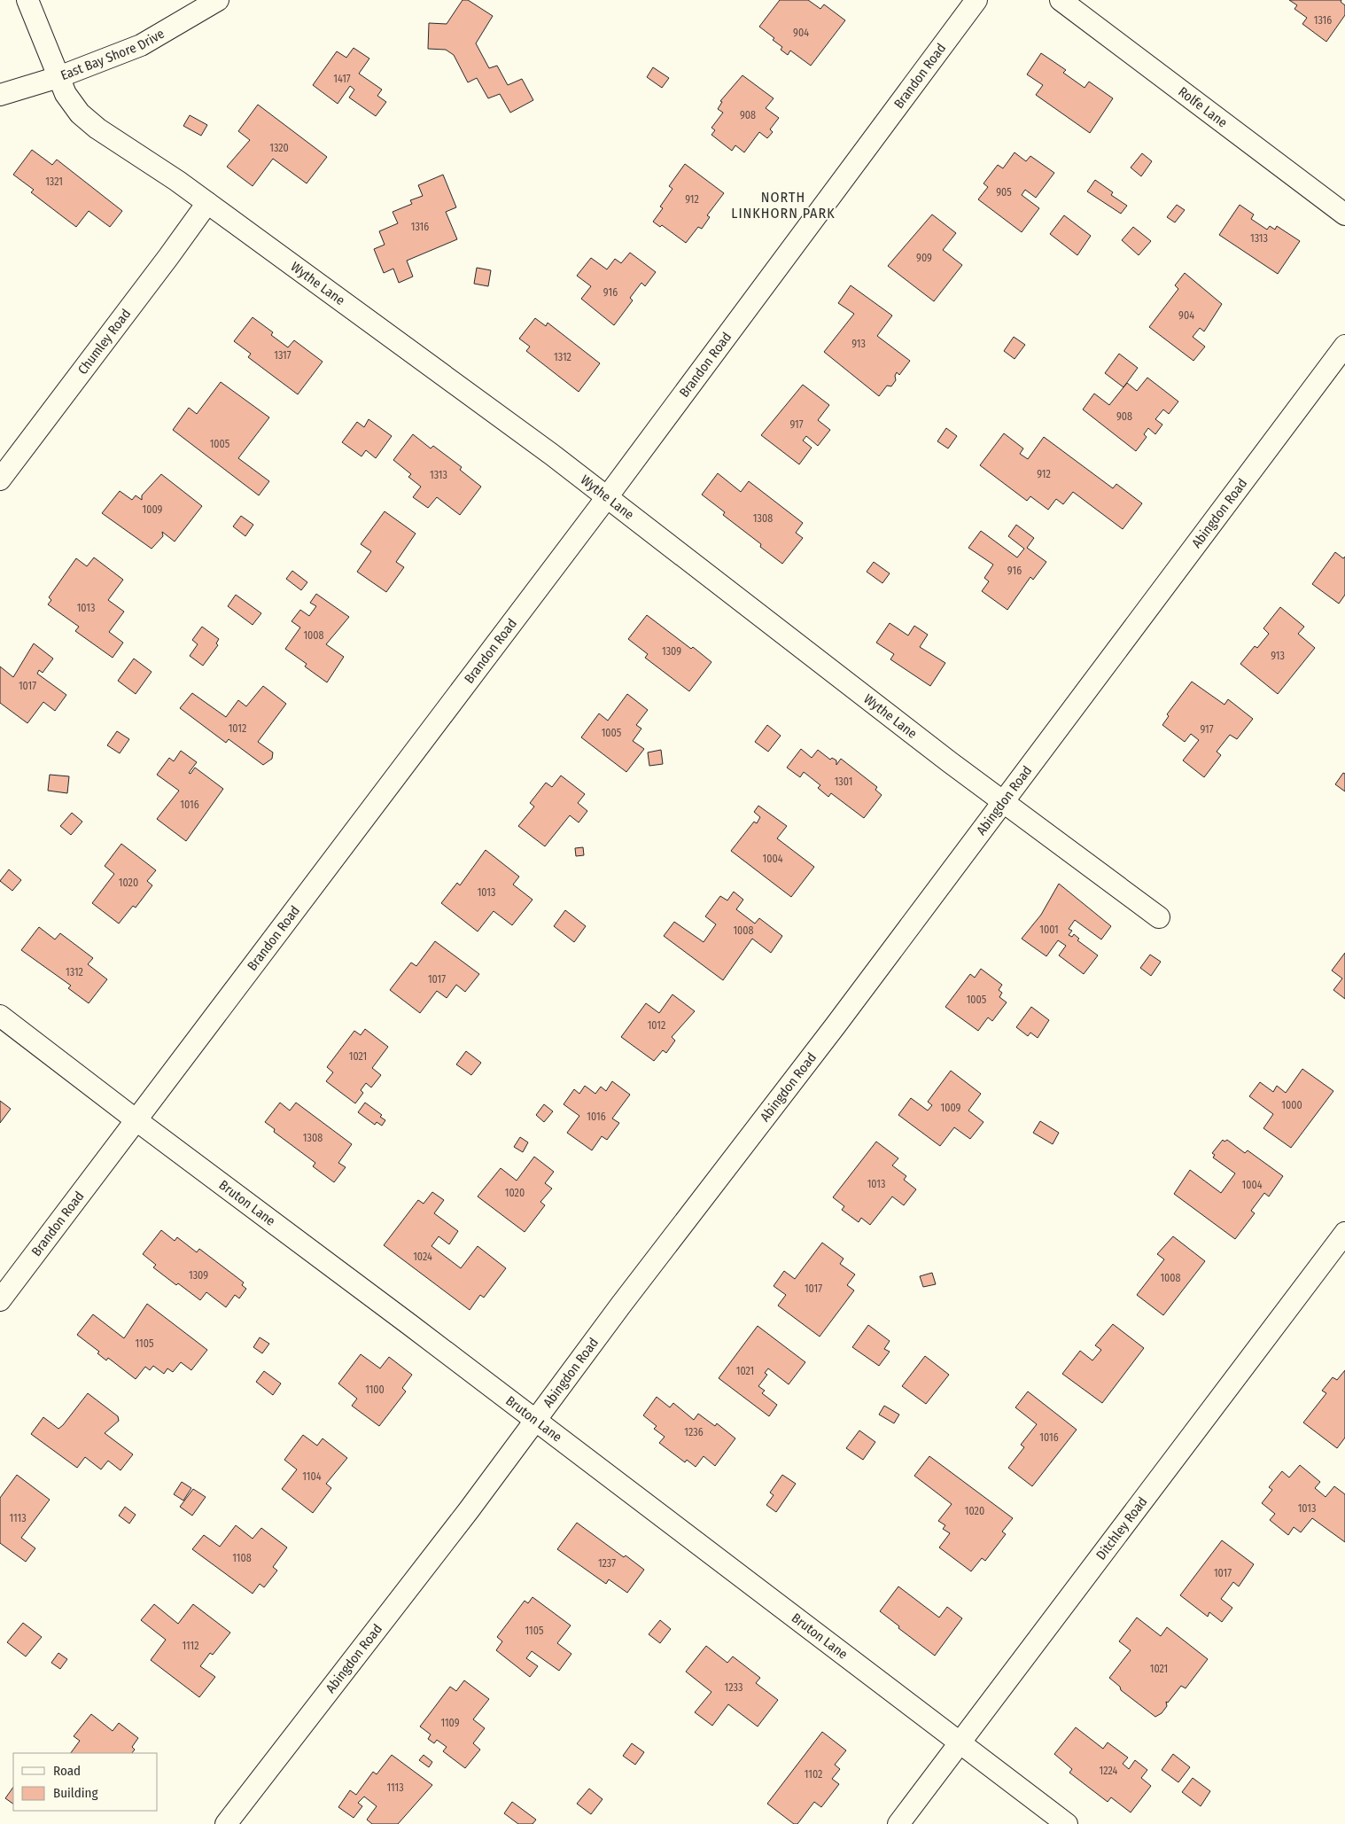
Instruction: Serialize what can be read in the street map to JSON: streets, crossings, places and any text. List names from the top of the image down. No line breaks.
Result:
{"streets":{"street":["East Bay Shore Drive","Brandon Road","Rolfe Lane","Wythe Lane","Chumley Road","Abingdon Road","Bruton Lane","Ditchley Road"]},"crossings":[["East Bay Shore Drive","Wythe Lane"],["Brandon Road","Wythe Lane"],["Brandon Road","Bruton Lane"],["Wythe Lane","Chumley Road"],["Wythe Lane","Abingdon Road"],["Abingdon Road","Bruton Lane"],["Bruton Lane","Ditchley Road"]],"districts":["NORTH LINKHORN PARK"],"house_numbers":["1316","904","1417","908","1320","1321","905","912","1316","1313","909","916","904","913","1317","1312","908","917","1005","912","1313","1009","1308","916","1013","1008","1309","913","1017","1012","917","1005","1301","1016","1004","1020","1013","1001","1008","1312","1017","1005","1012","1021","1000","1009","1016","1308","1013","1004","1020","1024","1309","1008","1017","1105","1021","1100","1236","1016","1104","1013","1020","1113","1108","1237","1017","1105","1112","1021","1233","1109","1224","1102","1113"],"legend":["Road","Building"]}
